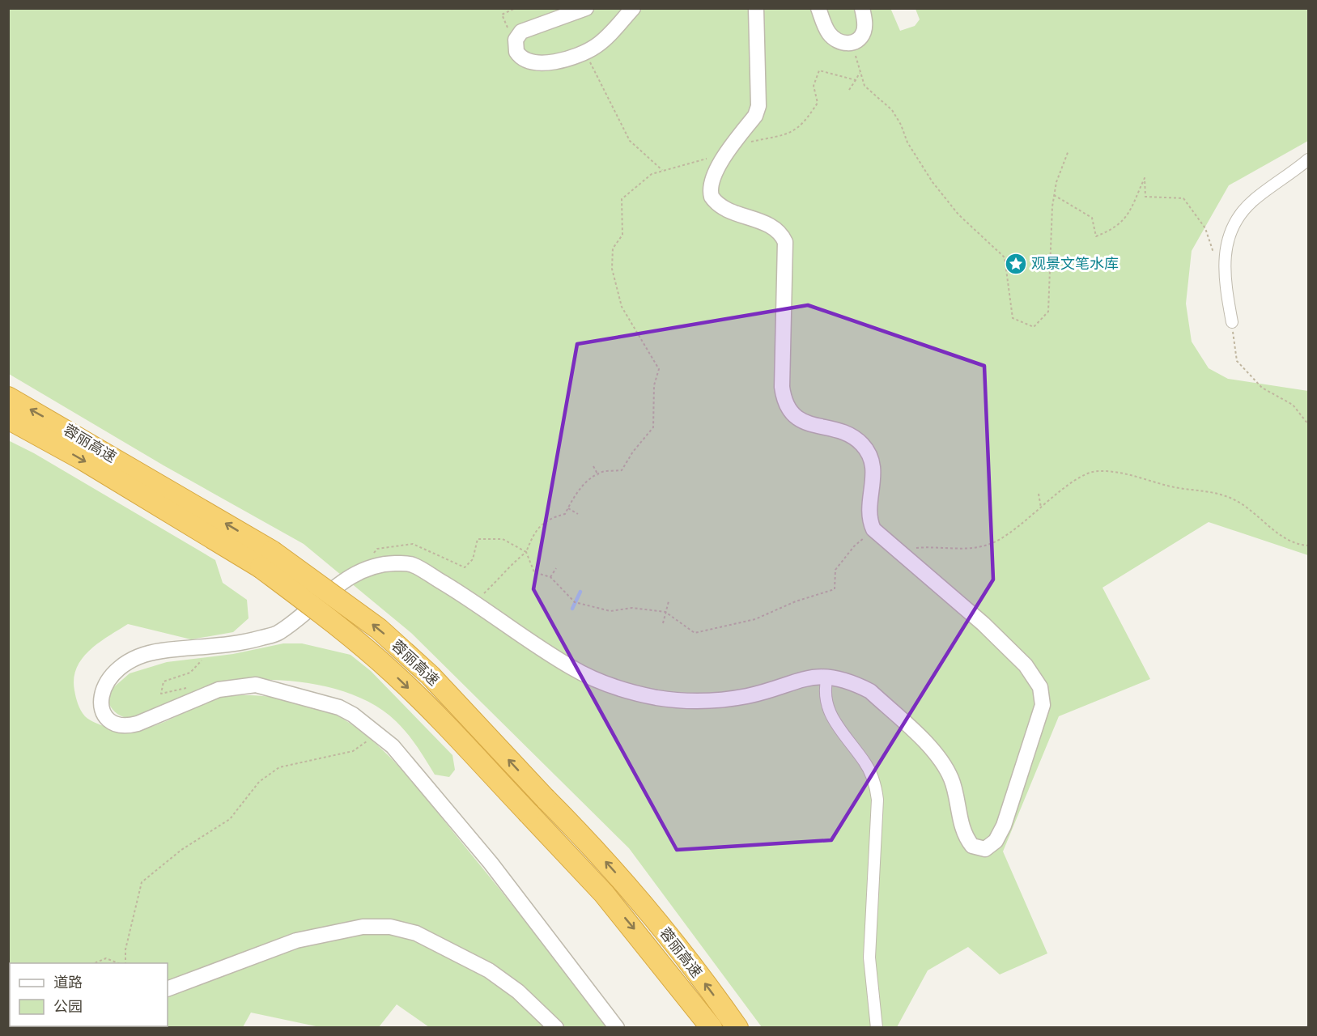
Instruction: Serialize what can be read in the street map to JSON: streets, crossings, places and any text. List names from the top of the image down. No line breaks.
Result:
{"streets":{"highway":["蓉丽高速"]},"places":{"place":["观景文笔水库"]},"legend":["道路","公园"]}
